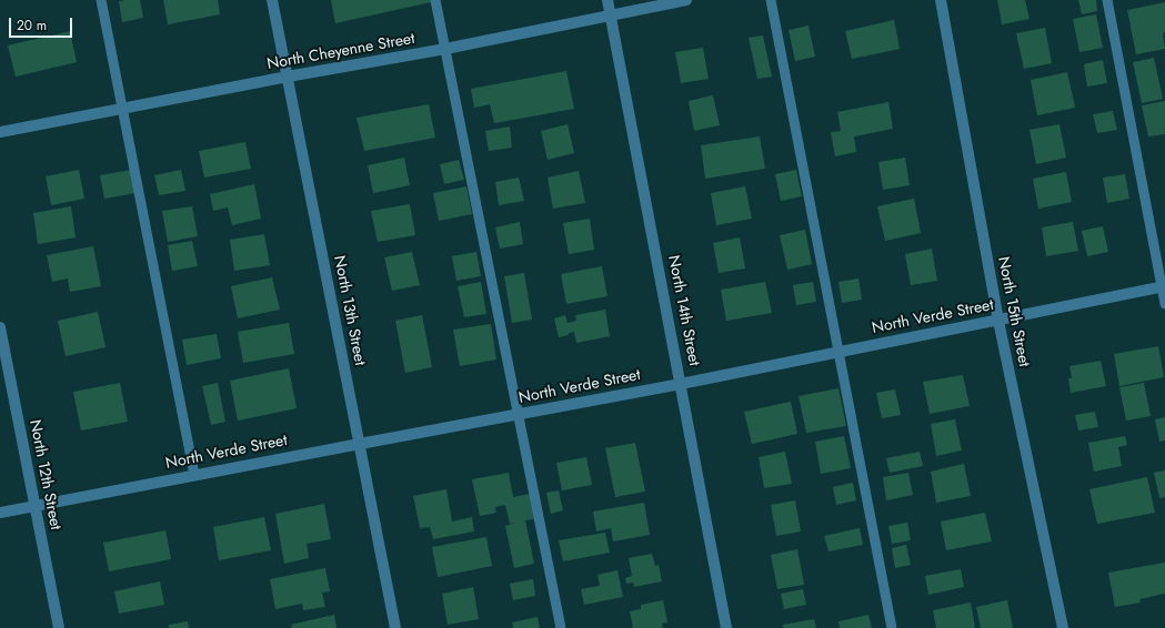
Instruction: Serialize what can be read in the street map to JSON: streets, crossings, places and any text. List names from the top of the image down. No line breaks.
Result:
{"streets":{"street":["North Cheyenne Street","North 13th Street","North 14th Street","North 15th Street","North Verde Street","North 12th Street"]},"crossings":[["North Cheyenne Street","North 13th Street"],["North Cheyenne Street","North 14th Street"],["North 13th Street","North Verde Street"],["North 14th Street","North Verde Street"],["North 15th Street","North Verde Street"],["North Verde Street","North 12th Street"]],"scale_bar":"20 m"}
